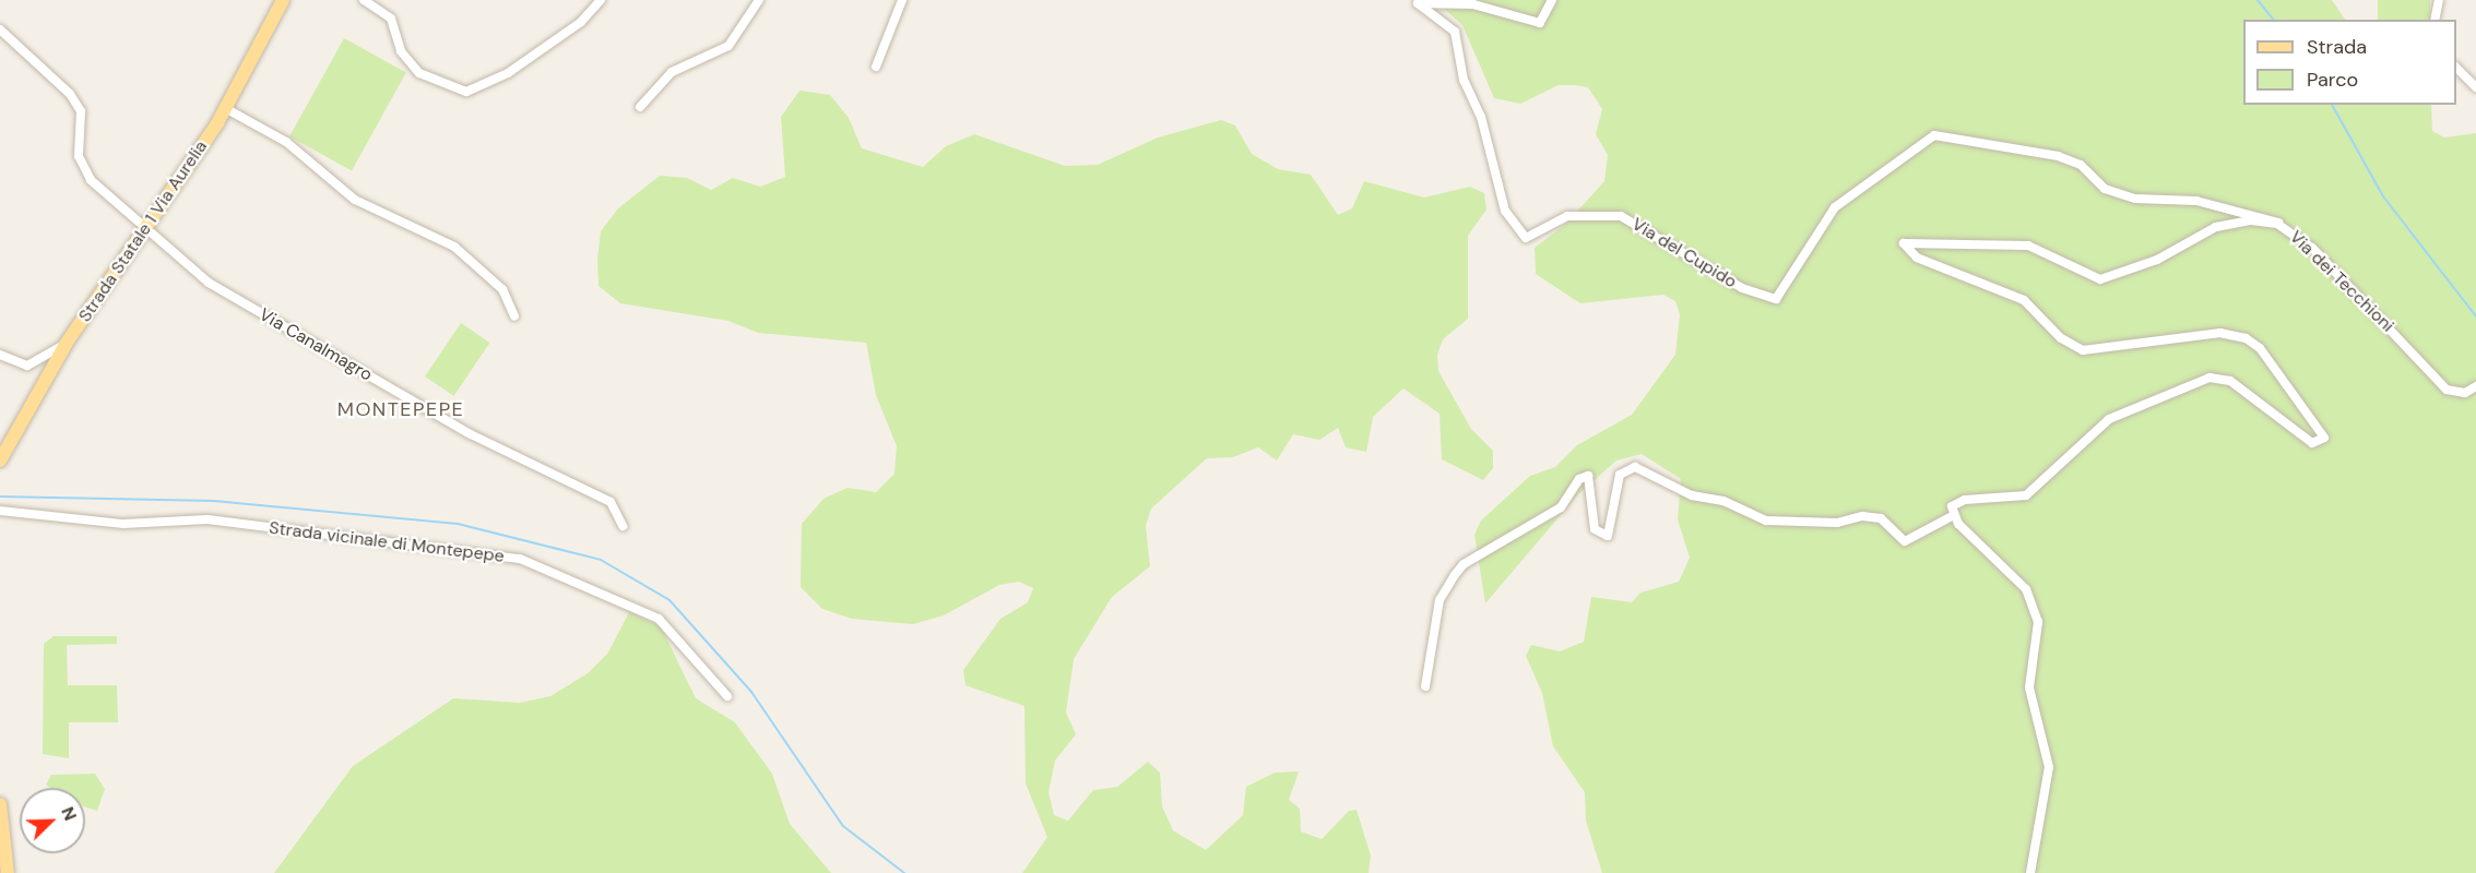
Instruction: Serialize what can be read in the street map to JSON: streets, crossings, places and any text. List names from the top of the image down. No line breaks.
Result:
{"streets":{"main road":["Strada Statale 1 Via Aurelia"],"street":["Via del Cupido","Via dei Tecchioni","Via Canalmagro","Strada vicinale di Montepepe"]},"crossings":[["Strada Statale 1 Via Aurelia","Via Canalmagro"],["Via del Cupido","Via dei Tecchioni"]],"districts":["MONTEPEPE"],"legend":["Strada","Parco"],"north":"top right"}
